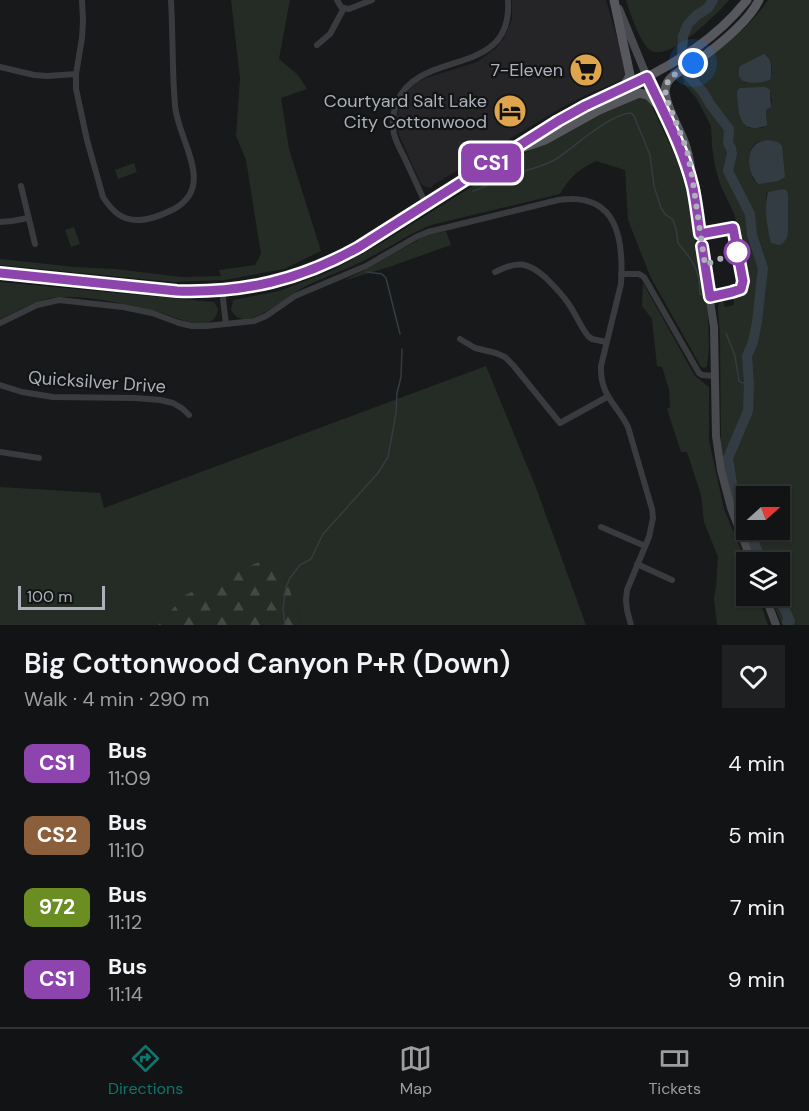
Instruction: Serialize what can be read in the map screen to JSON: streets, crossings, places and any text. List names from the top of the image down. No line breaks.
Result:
{"streets":{"street":["Quicksilver Drive"]},"places":{"supermarket":["7-Eleven"],"hotel":["Courtyard Salt Lake City Cottonwood"]},"lines":["bus line CS1"],"scale_bar":"100 m","north":"right","page":{"on_map":"CS1","scale":"100 m","heading":["Big Cottonwood Canyon P+R (Down)","Walk · 4 min · 290 m"],"list":[{"mark":"CS1","name":"Bus","note":"11:09","value":"4 min"},{"mark":"CS2","name":"Bus","note":"11:10","value":"5 min"},{"mark":"972","name":"Bus","note":"11:12","value":"7 min"},{"mark":"CS1","name":"Bus","note":"11:14","value":"9 min"}],"tabs":["Directions","Map","Tickets"]}}
